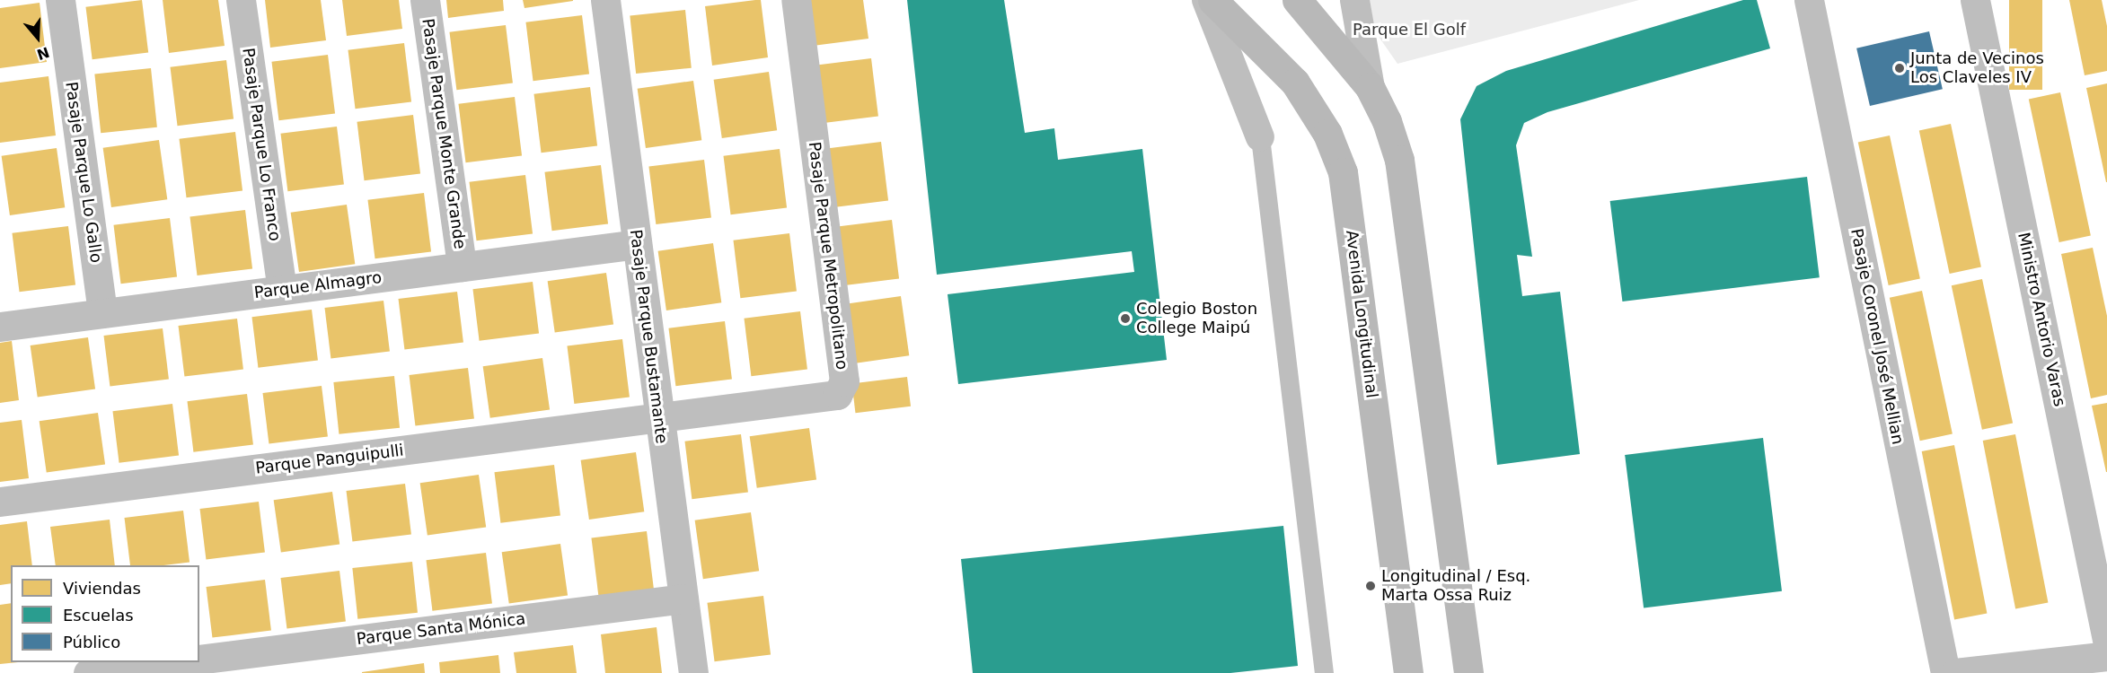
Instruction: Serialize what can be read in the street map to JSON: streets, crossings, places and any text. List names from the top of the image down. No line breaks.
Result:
{"streets":{"main road":["Avenida Longitudinal"],"street":["Pasaje Parque Monte Grande","Pasaje Parque Lo Franco","Pasaje Parque Lo Gallo","Pasaje Parque Metropolitano","Parque Almagro","Ministro Antorio Varas","Pasaje Parque Bustamante","Pasaje Coronel José Mellian","Parque Panguipulli","Parque Santa Mónica"]},"crossings":[["Pasaje Parque Monte Grande","Parque Almagro"],["Pasaje Parque Lo Franco","Parque Almagro"],["Pasaje Parque Lo Gallo","Parque Almagro"],["Pasaje Parque Metropolitano","Pasaje Parque Bustamante"],["Pasaje Parque Metropolitano","Parque Panguipulli"],["Parque Almagro","Pasaje Parque Bustamante"],["Pasaje Parque Bustamante","Parque Panguipulli"],["Pasaje Parque Bustamante","Parque Santa Mónica"]],"parks":["Parque El Golf"],"places":["Junta de Vecinos Los Claveles IV","Colegio Boston College Maipú","Longitudinal / Esq. Marta Ossa Ruiz"],"legend":["Viviendas","Escuelas","Público"],"north":"bottom"}
